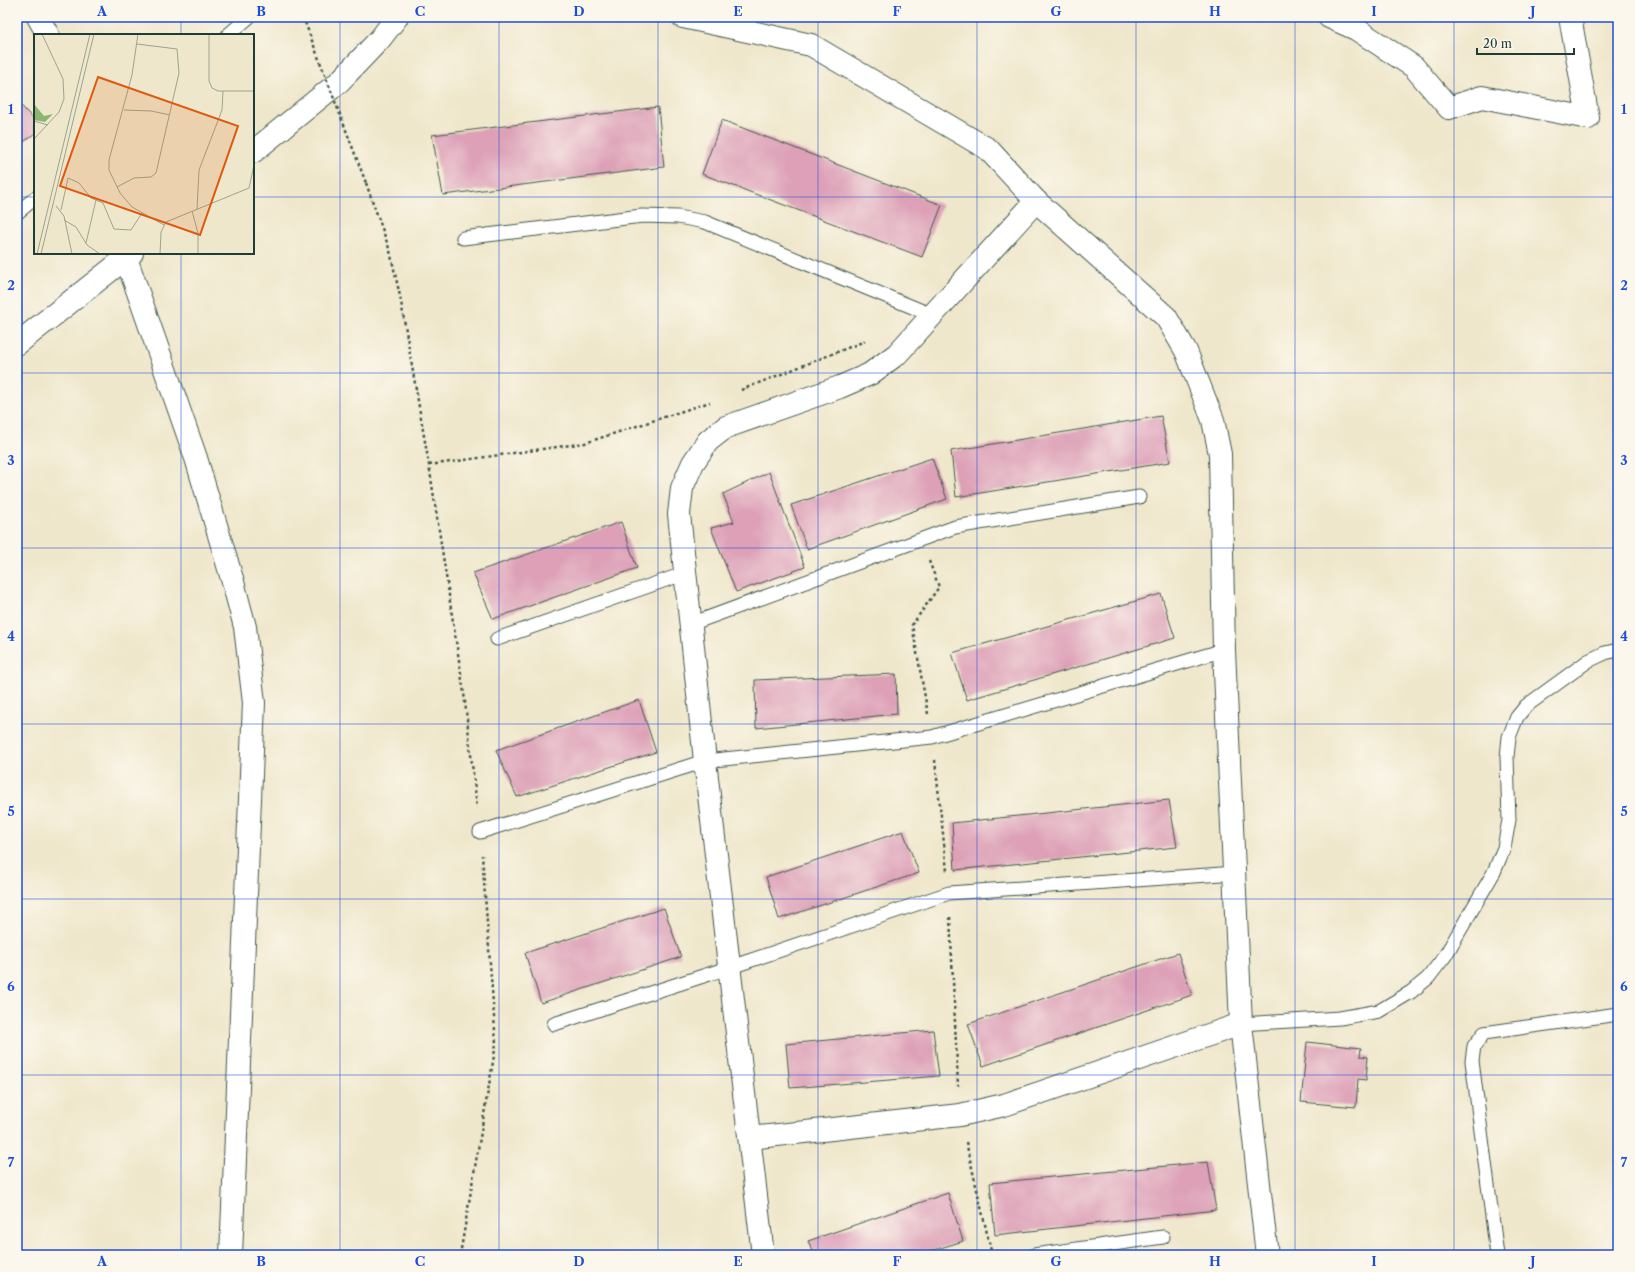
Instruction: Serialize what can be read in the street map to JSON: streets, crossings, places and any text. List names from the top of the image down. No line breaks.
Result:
{"scale_bar":"20 m","grid":{"columns":["A","B","C","D","E","F","G","H","I","J"],"rows":["1","2","3","4","5","6","7"]}}
